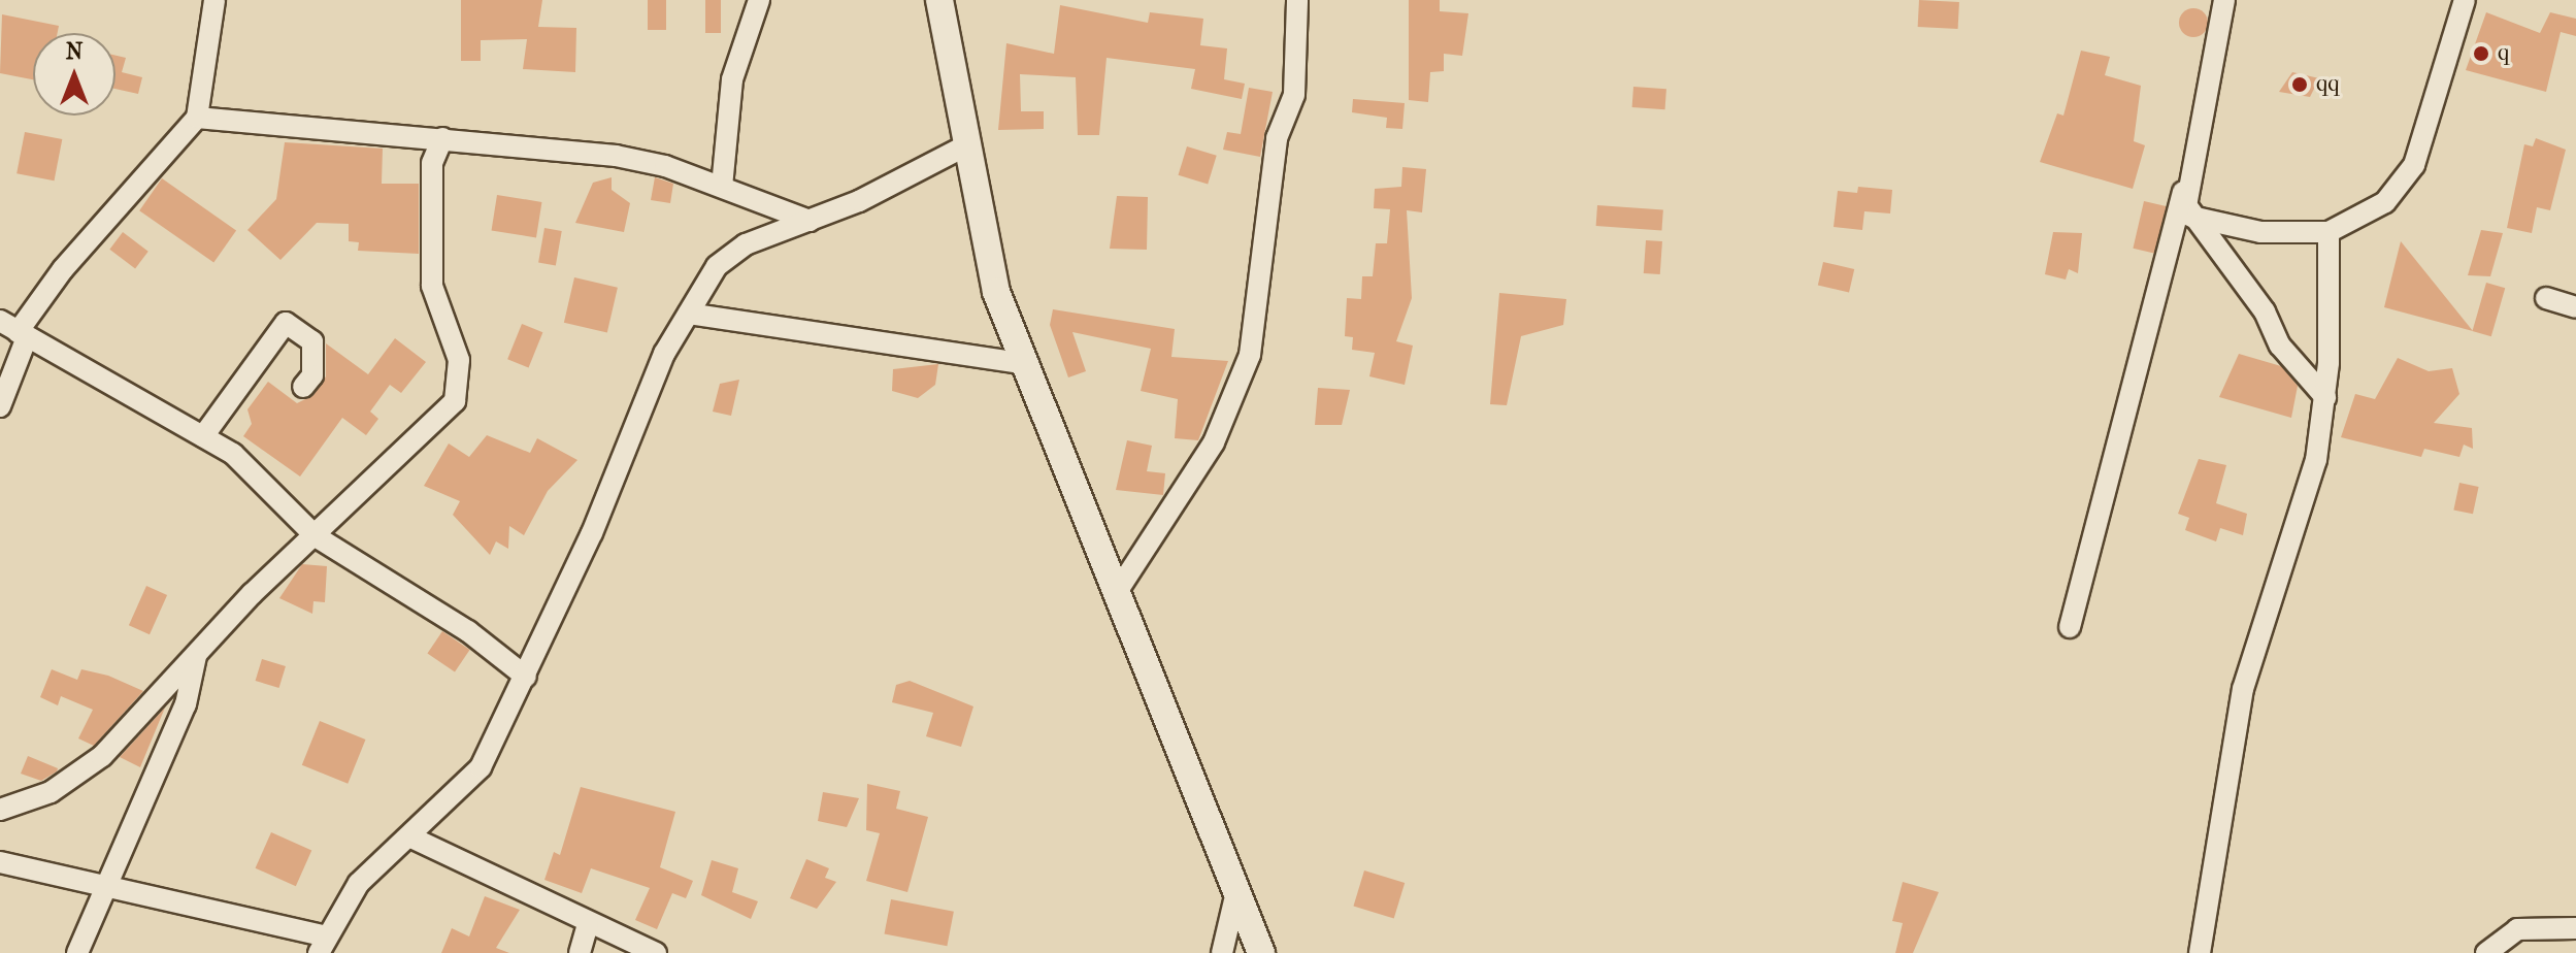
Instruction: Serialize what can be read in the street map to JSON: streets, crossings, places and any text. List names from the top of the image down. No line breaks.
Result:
{"places":["q","qq"],"north":"top"}
